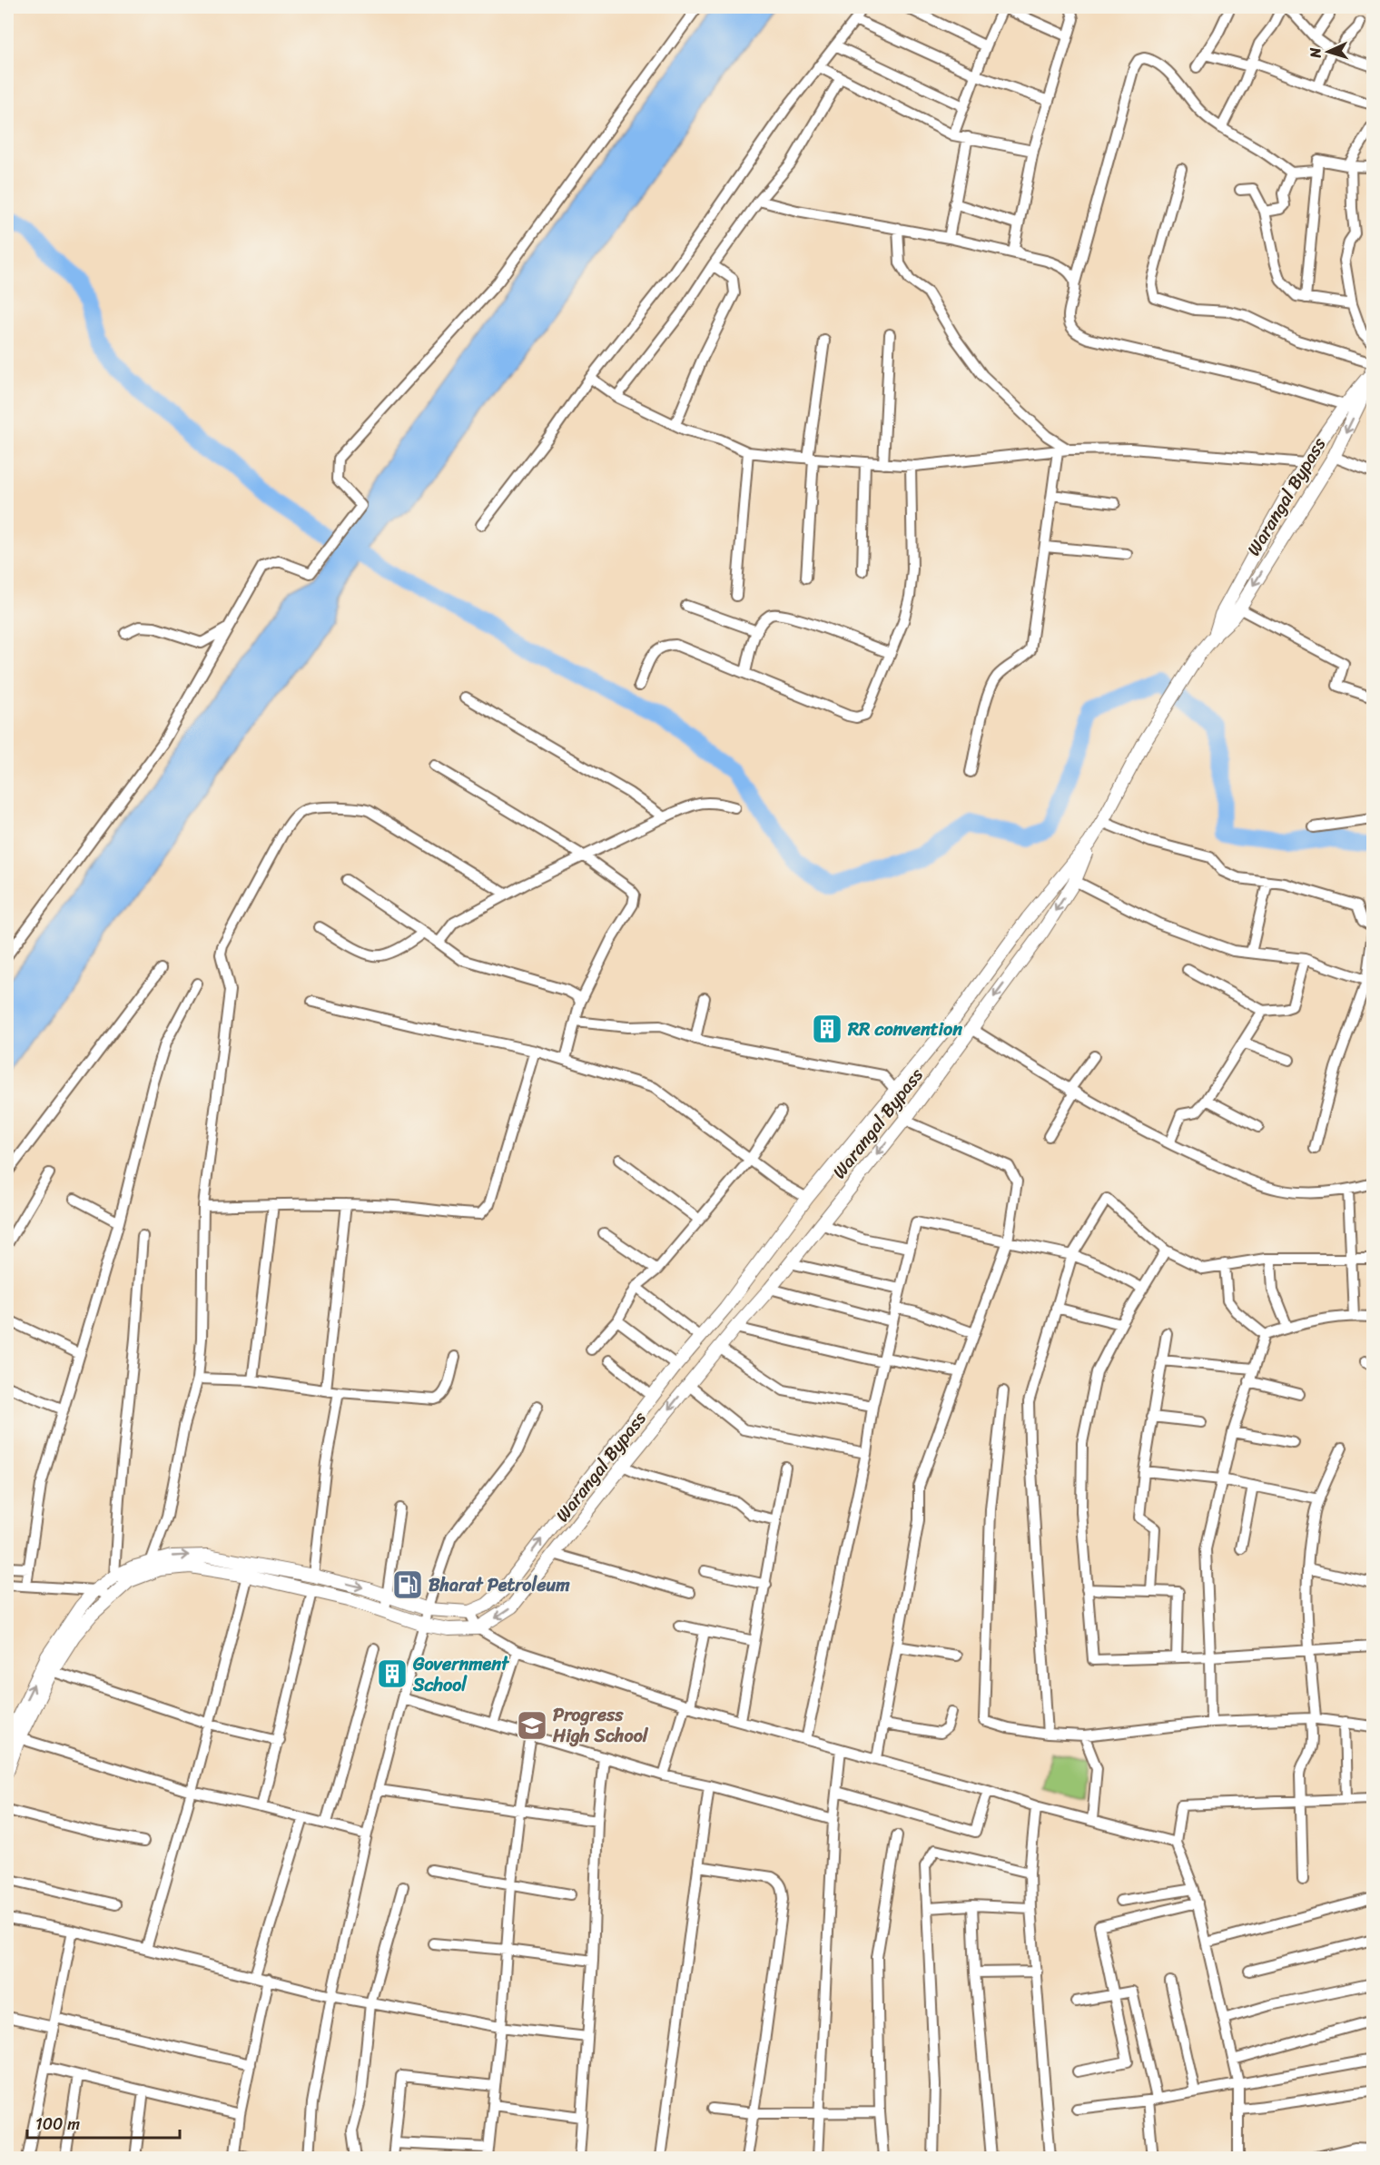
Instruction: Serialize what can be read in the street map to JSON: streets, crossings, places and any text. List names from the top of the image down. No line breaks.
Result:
{"streets":{"main road":["Warangal Bypass"]},"places":{"building":["RR convention","Government School"],"fuel station":["Bharat Petroleum"],"school or university":["Progress High School"]},"scale_bar":"100 m","north":"left"}
